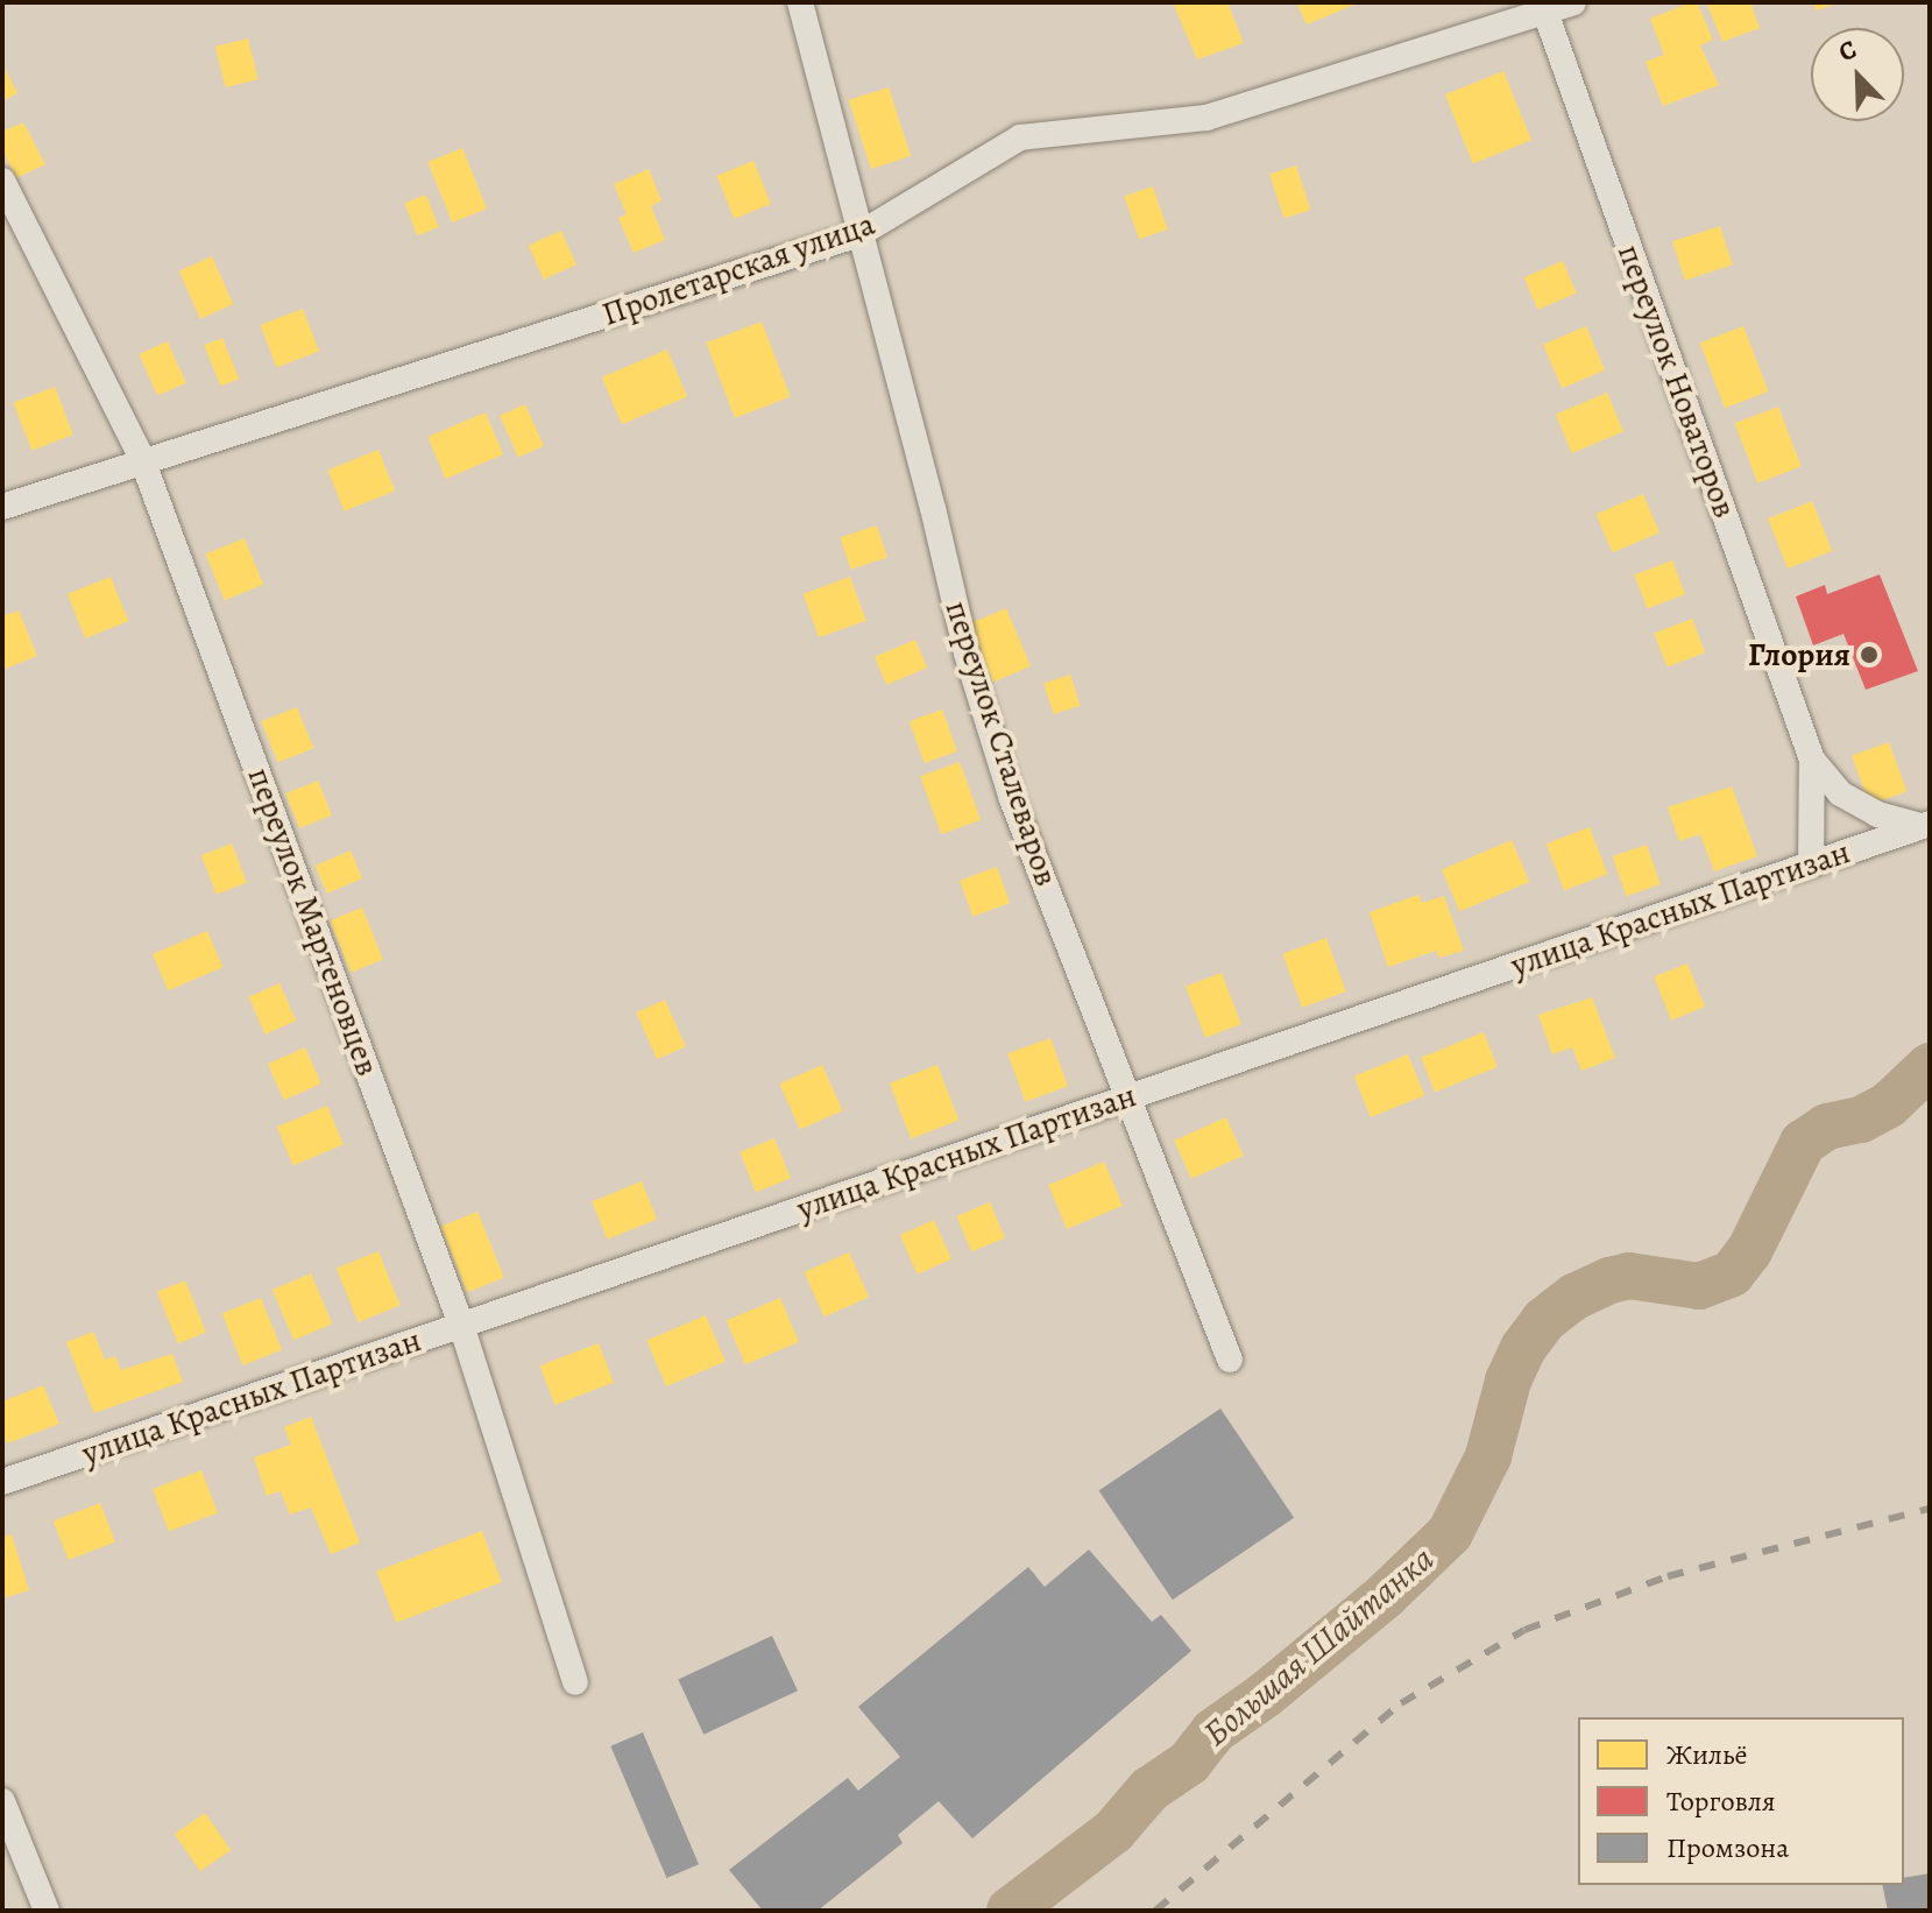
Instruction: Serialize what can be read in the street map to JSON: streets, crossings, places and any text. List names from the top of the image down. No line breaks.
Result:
{"streets":{"street":["Пролетарская улица","переулок Новаторов","переулок Сталеваров","улица Красных Партизан","переулок Мартеновцев"]},"crossings":[["Пролетарская улица","переулок Новаторов"],["Пролетарская улица","переулок Сталеваров"],["Пролетарская улица","переулок Мартеновцев"],["переулок Сталеваров","улица Красных Партизан"],["улица Красных Партизан","переулок Мартеновцев"]],"water":["Большая Шайтанка"],"places":["Глория"],"legend":["Жильё","Торговля","Промзона"],"north":"top left"}
